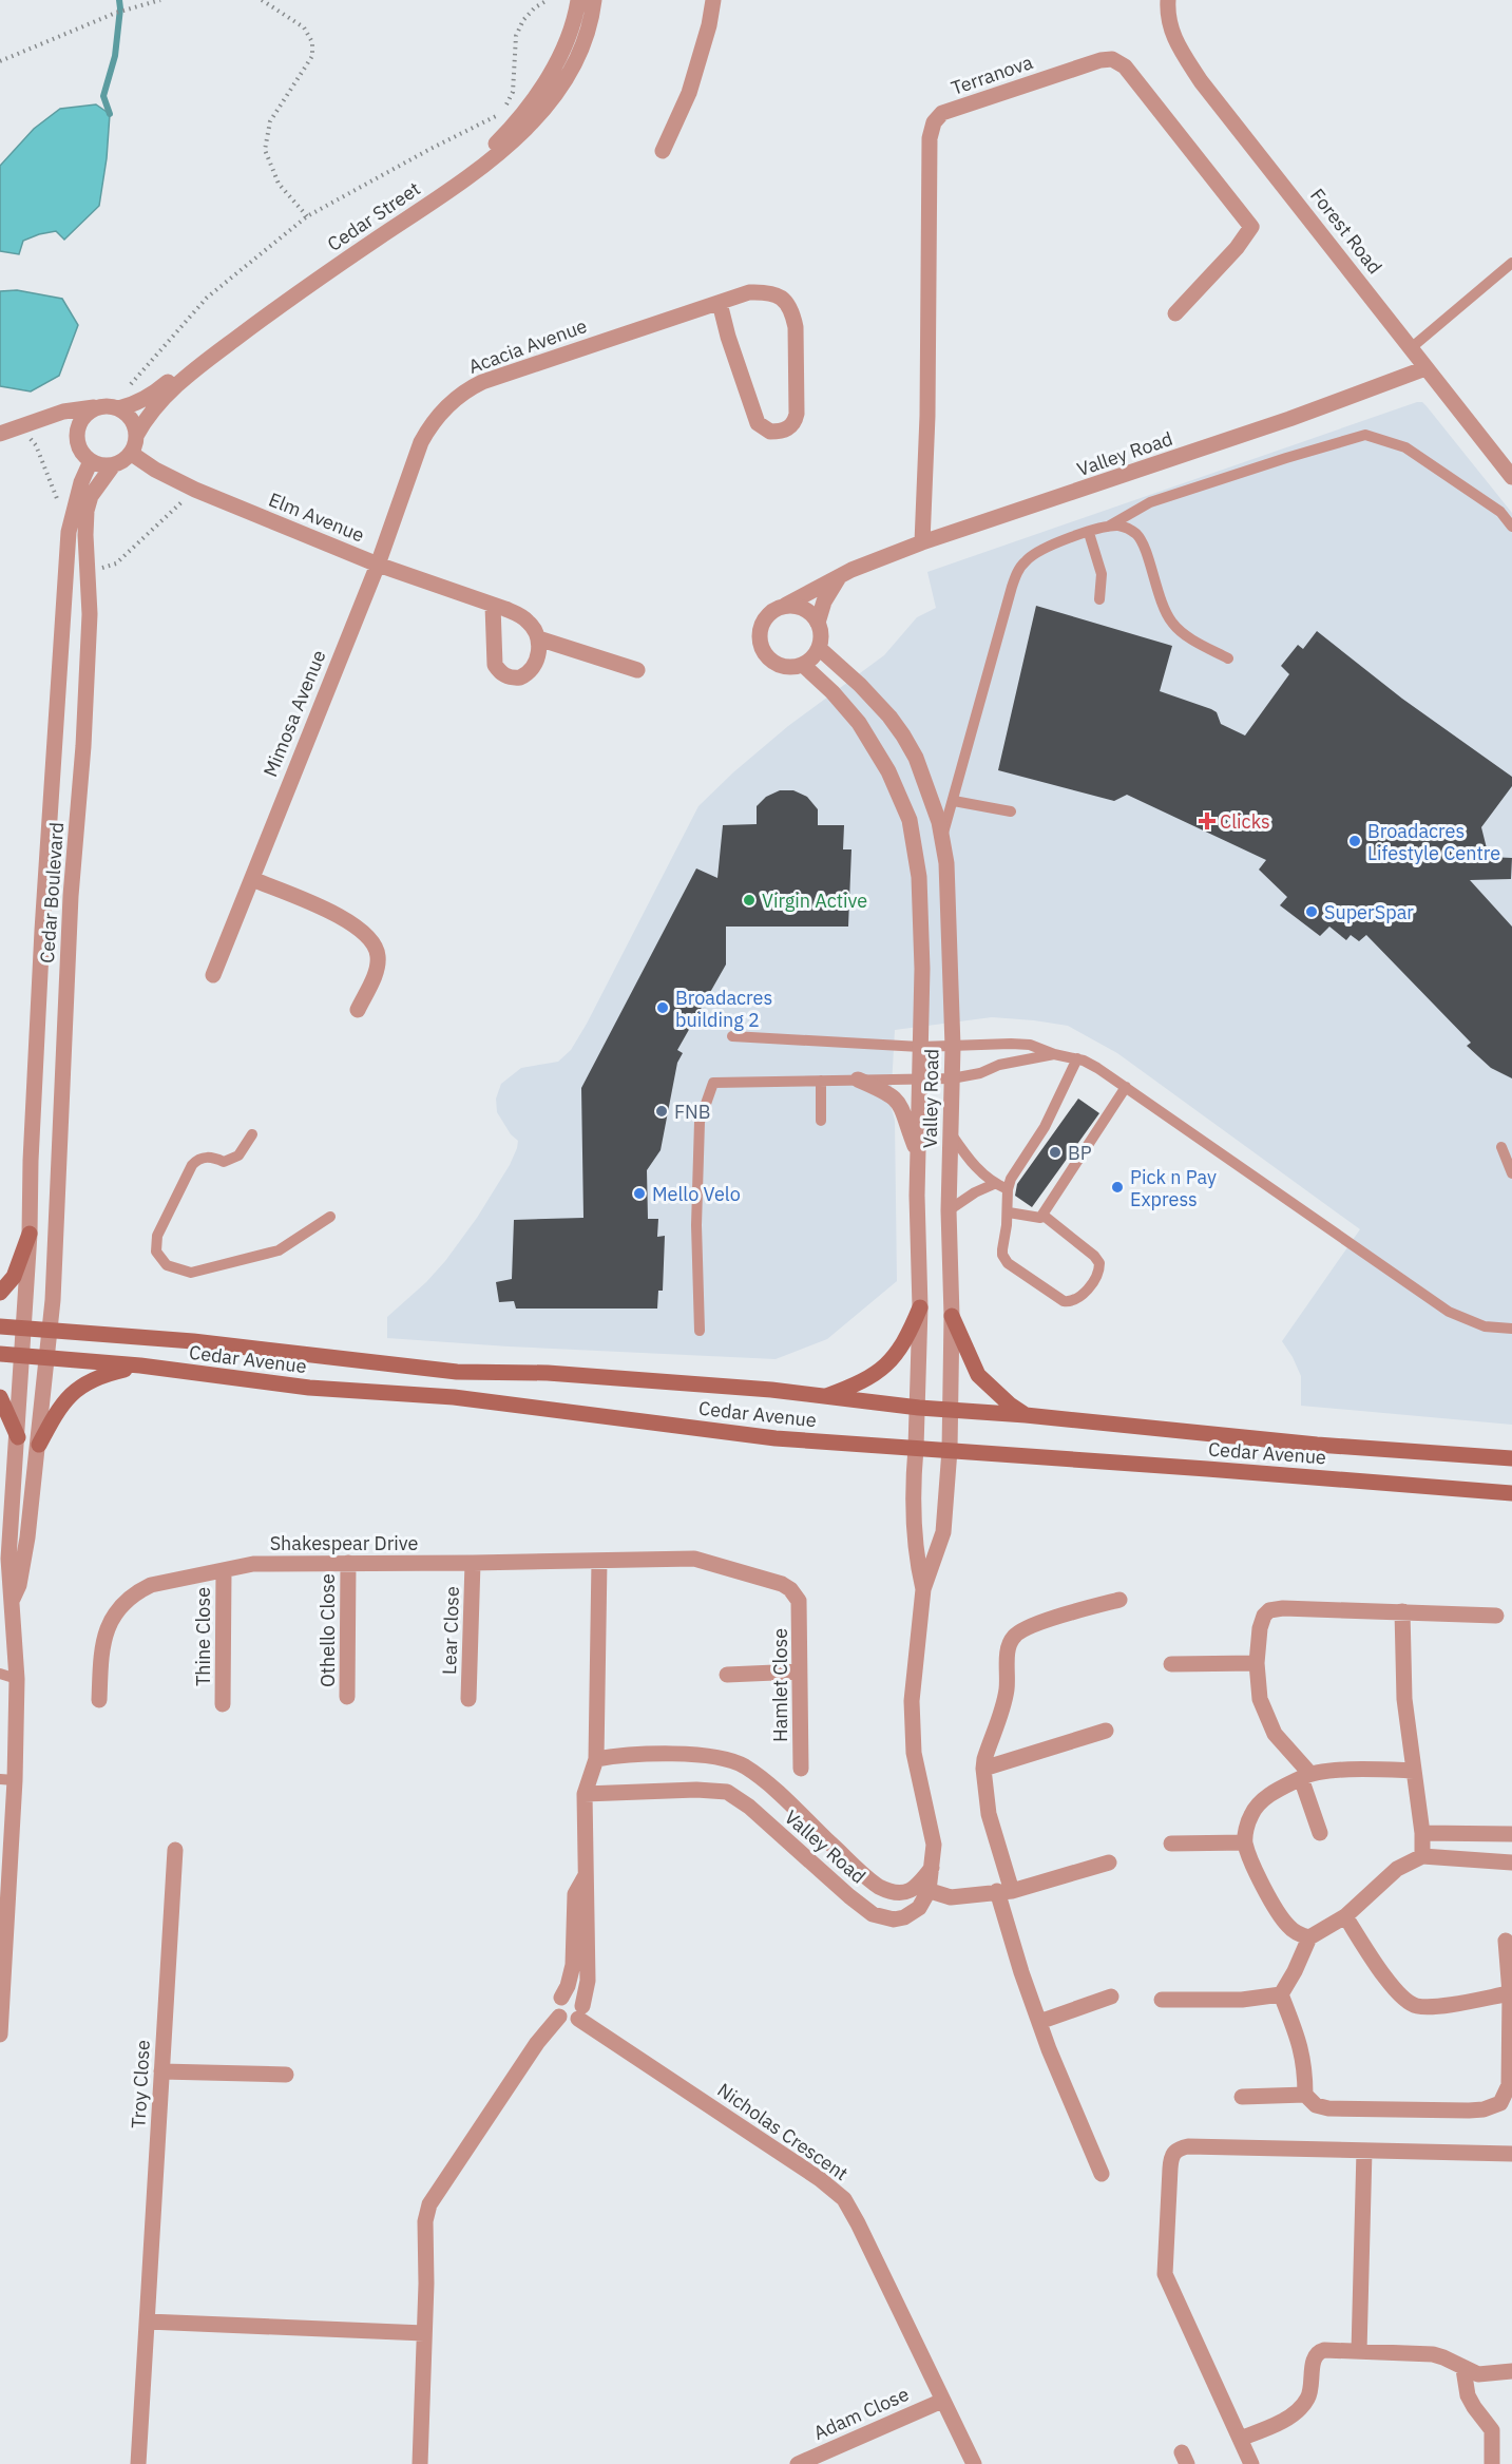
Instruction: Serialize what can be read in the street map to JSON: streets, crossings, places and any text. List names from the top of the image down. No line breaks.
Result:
{"streets":{"main road":["Cedar Avenue"],"street":["Terranova","Cedar Street","Forest Road","Acacia Avenue","Valley Road","Elm Avenue","Mimosa Avenue","Cedar Boulevard","Shakespear Drive","Othello Close","Lear Close","Thine Close","Hamlet Close","Troy Close","Nicholas Crescent","Adam Close"]},"crossings":[["Terranova","Valley Road"],["Cedar Street","Elm Avenue"],["Cedar Street","Cedar Boulevard"],["Forest Road","Valley Road"],["Acacia Avenue","Elm Avenue"],["Acacia Avenue","Mimosa Avenue"],["Valley Road","Cedar Avenue"],["Elm Avenue","Mimosa Avenue"],["Elm Avenue","Cedar Boulevard"],["Cedar Boulevard","Cedar Avenue"],["Shakespear Drive","Othello Close"],["Shakespear Drive","Lear Close"],["Shakespear Drive","Thine Close"],["Shakespear Drive","Hamlet Close"],["Nicholas Crescent","Adam Close"]],"places":{"health":["Clicks"],"other":["Broadacres Lifestyle Centre","Virgin Active","SuperSpar","Broadacres building 2","FNB","BP","Pick n Pay Express","Mello Velo"]}}
